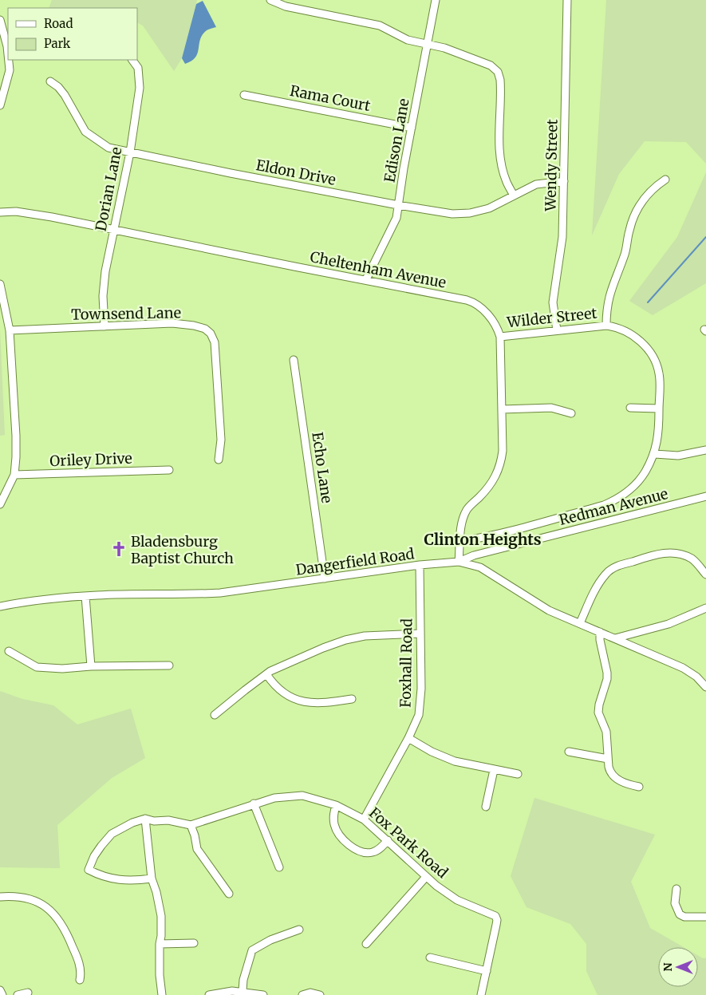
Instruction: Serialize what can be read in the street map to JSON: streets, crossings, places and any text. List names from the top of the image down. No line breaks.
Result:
{"streets":{"street":["Rama Court","Edison Lane","Wendy Street","Eldon Drive","Dorian Lane","Cheltenham Avenue","Townsend Lane","Wilder Street","Oriley Drive","Echo Lane","Redman Avenue","Dangerfield Road","Foxhall Road","Fox Park Road"]},"crossings":[["Rama Court","Edison Lane"],["Edison Lane","Eldon Drive"],["Edison Lane","Cheltenham Avenue"],["Wendy Street","Eldon Drive"],["Wendy Street","Wilder Street"],["Eldon Drive","Dorian Lane"],["Dorian Lane","Cheltenham Avenue"],["Dorian Lane","Townsend Lane"],["Cheltenham Avenue","Wilder Street"],["Cheltenham Avenue","Redman Avenue"],["Cheltenham Avenue","Dangerfield Road"],["Echo Lane","Dangerfield Road"],["Redman Avenue","Dangerfield Road"],["Dangerfield Road","Foxhall Road"],["Foxhall Road","Fox Park Road"]],"districts":["Clinton Heights"],"places":{"church":["Bladensburg Baptist Church"]},"legend":["Road","Park"],"north":"left"}
